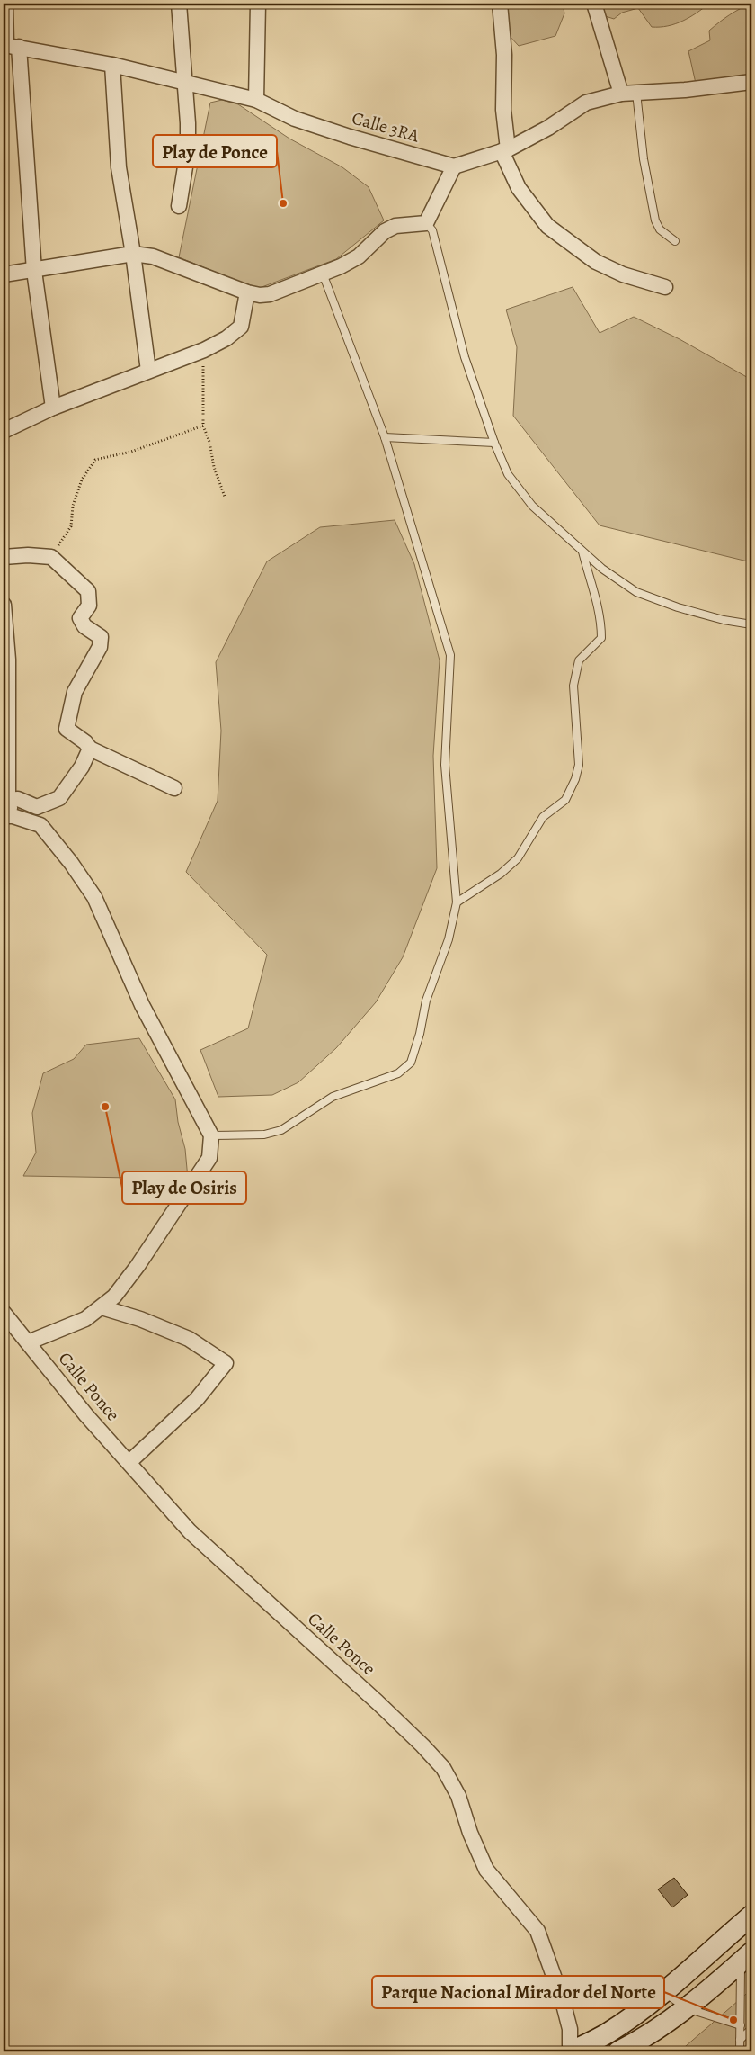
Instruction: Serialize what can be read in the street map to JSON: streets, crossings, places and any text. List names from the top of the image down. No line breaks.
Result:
{"streets":{"street":["Calle 3RA","Calle Ponce"]},"places":["Play de Ponce","Play de Osiris","Parque Nacional Mirador del Norte"]}
